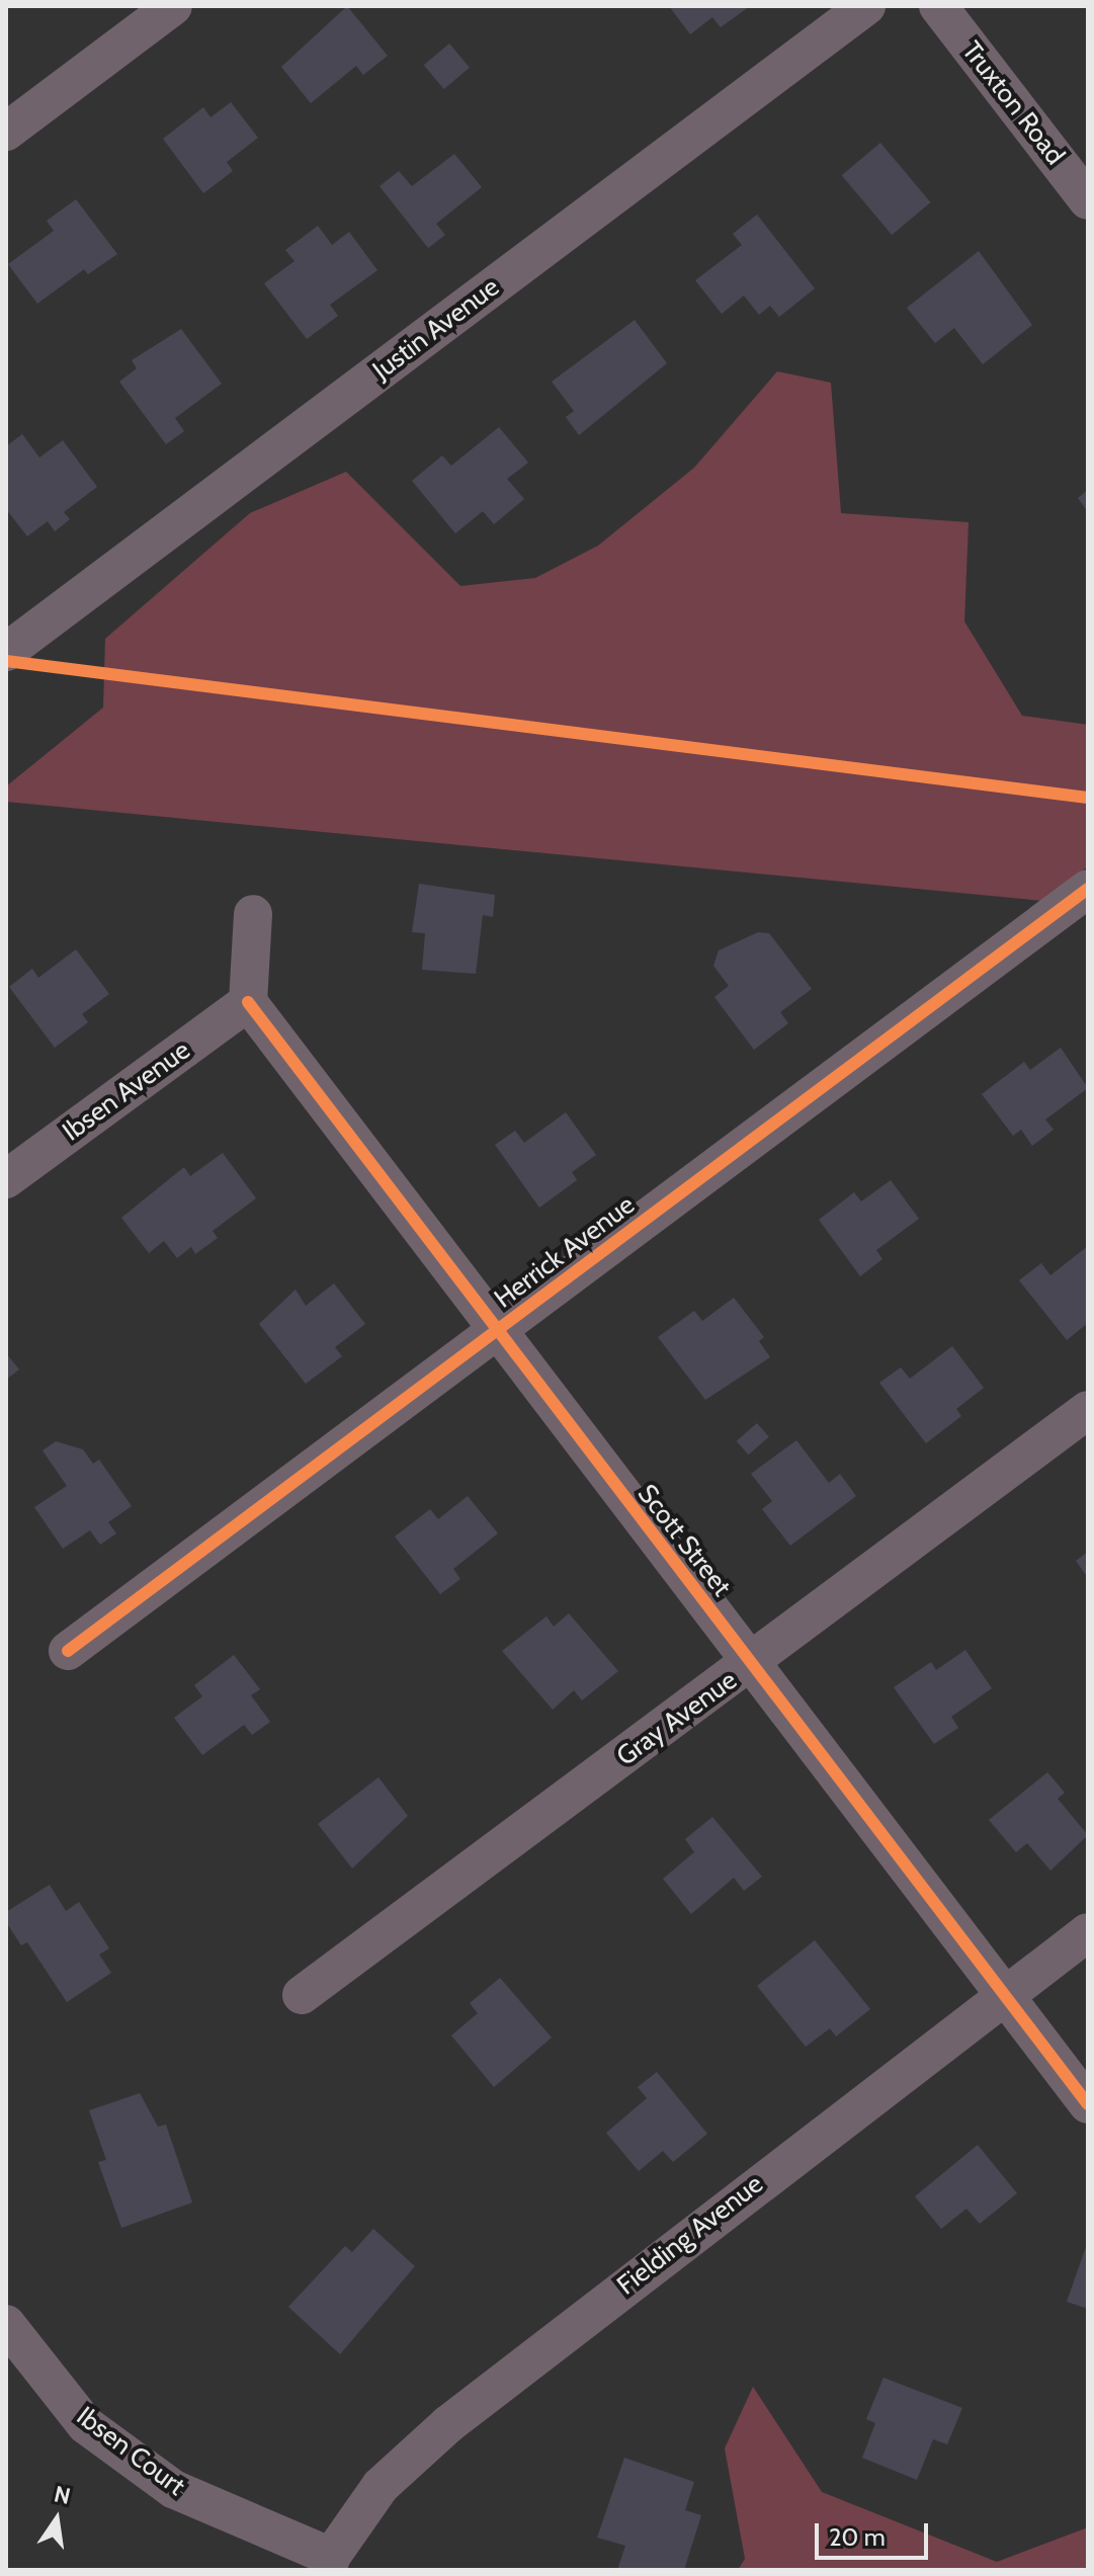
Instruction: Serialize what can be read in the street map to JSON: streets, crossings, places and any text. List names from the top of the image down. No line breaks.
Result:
{"streets":{"street":["Truxton Road","Justin Avenue","Ibsen Avenue","Herrick Avenue","Scott Street","Gray Avenue","Fielding Avenue","Ibsen Court"]},"crossings":[["Ibsen Avenue","Scott Street"],["Herrick Avenue","Scott Street"],["Scott Street","Gray Avenue"],["Scott Street","Fielding Avenue"],["Fielding Avenue","Ibsen Court"]],"scale_bar":"20 m","north":"top"}
